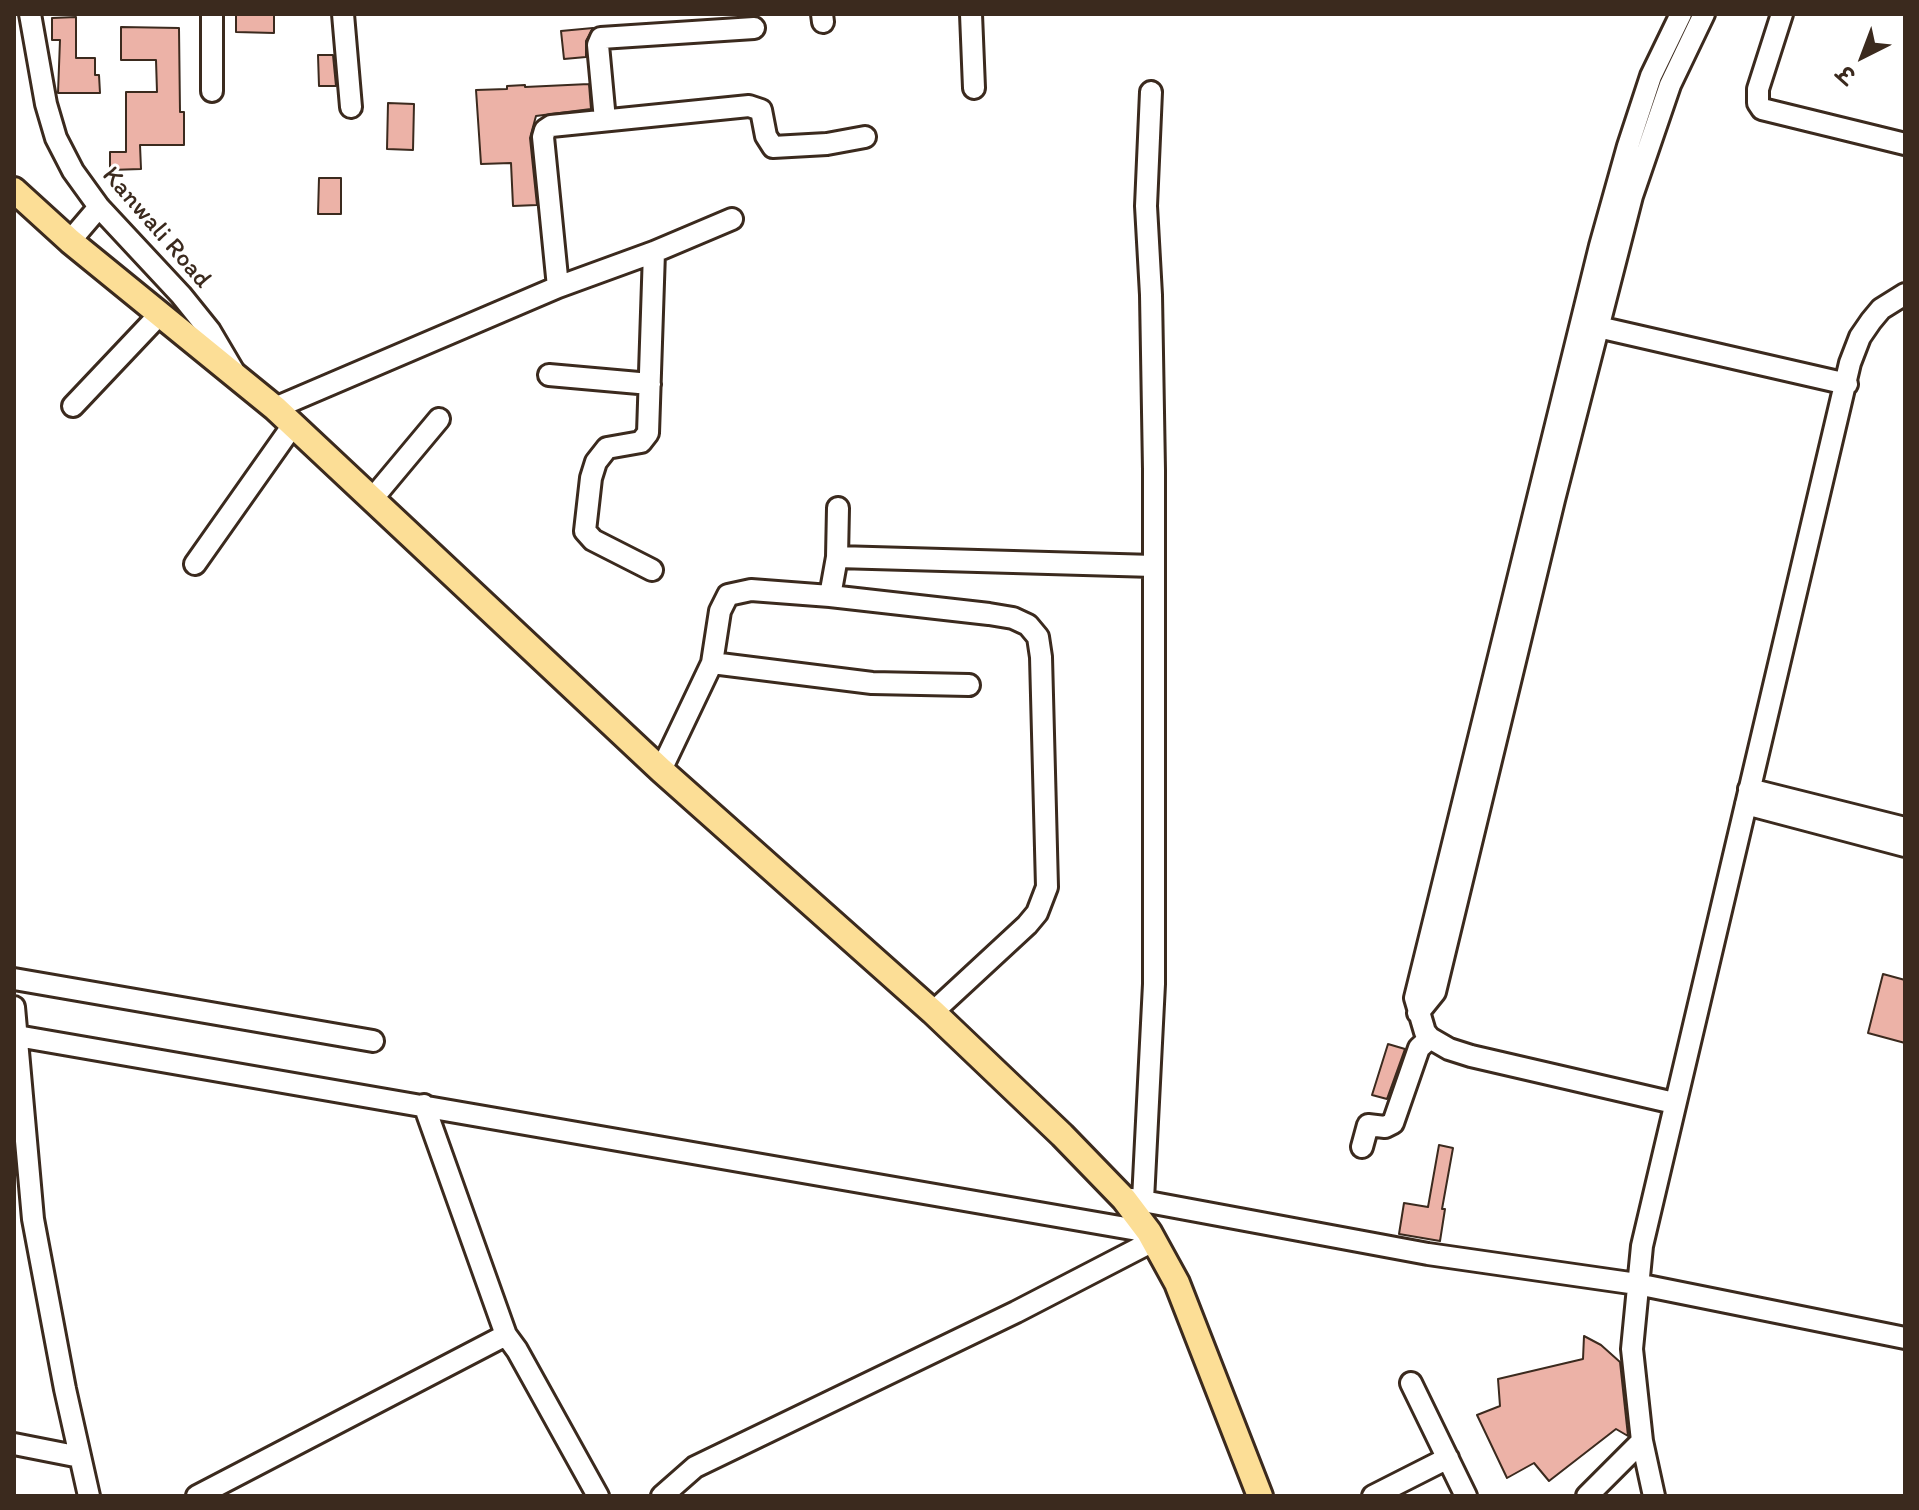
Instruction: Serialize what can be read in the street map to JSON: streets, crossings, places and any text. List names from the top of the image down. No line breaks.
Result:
{"streets":{"street":["Kanwali Road"]},"north":"bottom left"}
